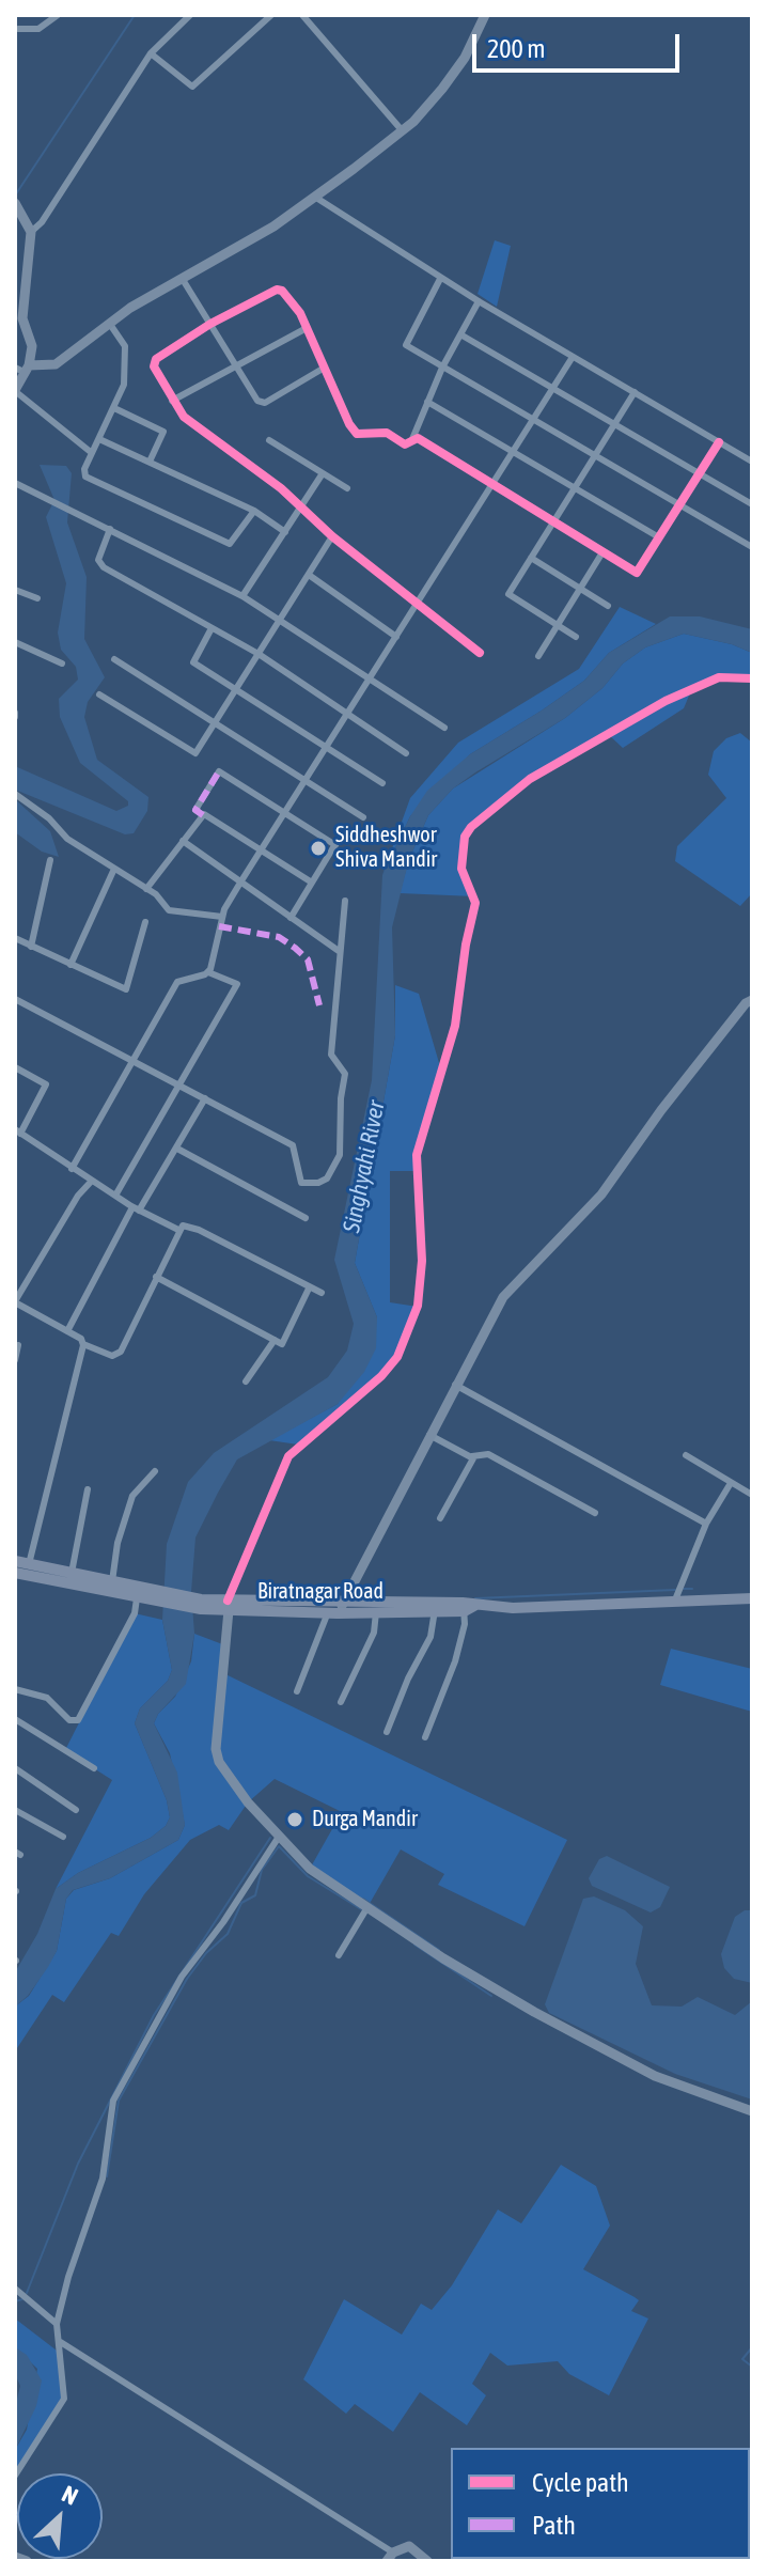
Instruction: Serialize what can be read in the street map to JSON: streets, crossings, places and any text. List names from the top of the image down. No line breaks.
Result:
{"streets":{"main road":["Biratnagar Road"]},"water":["Singhyahi River"],"places":["Siddheshwor Shiva Mandir","Durga Mandir"],"legend":["Cycle path","Path"],"scale_bar":"200 m","north":"top right"}
